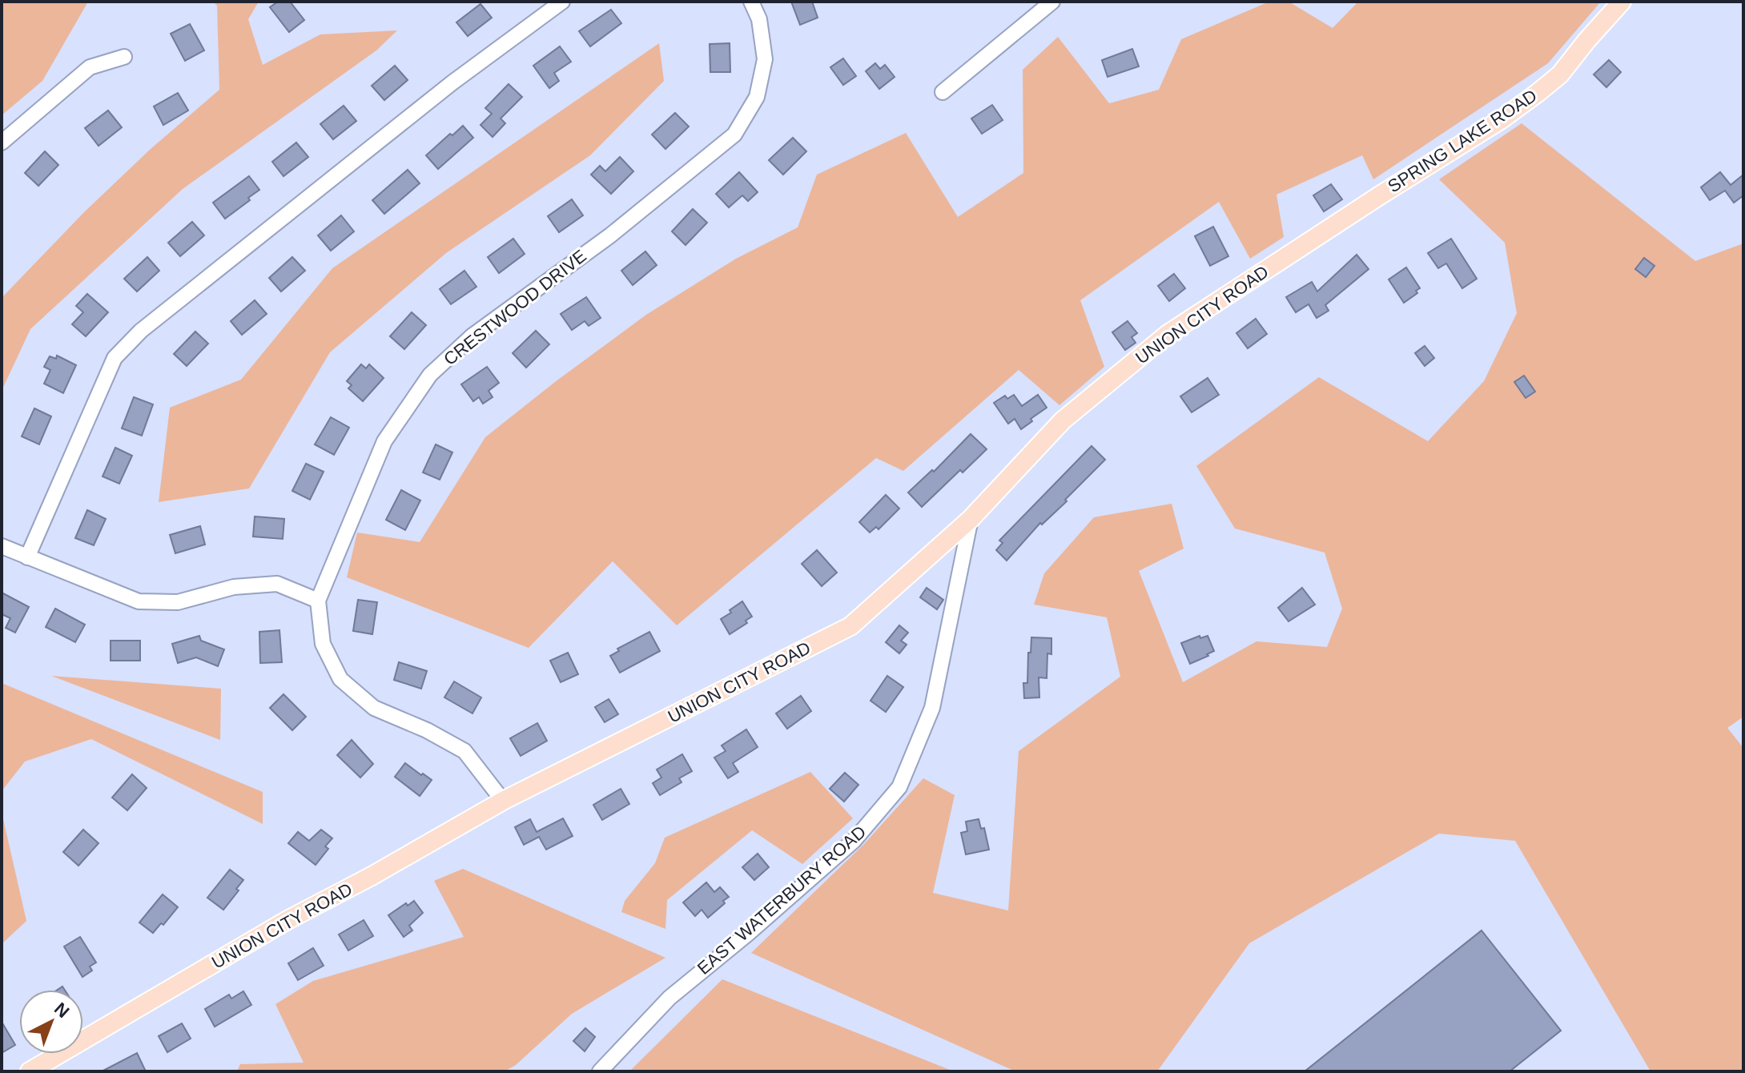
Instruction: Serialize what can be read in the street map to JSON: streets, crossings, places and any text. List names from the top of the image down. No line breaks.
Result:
{"streets":{"main road":["SPRING LAKE ROAD","UNION CITY ROAD"],"street":["CRESTWOOD DRIVE","EAST WATERBURY ROAD"]},"crossings":[["SPRING LAKE ROAD","UNION CITY ROAD"],["CRESTWOOD DRIVE","UNION CITY ROAD"],["UNION CITY ROAD","EAST WATERBURY ROAD"]],"north":"top right"}
